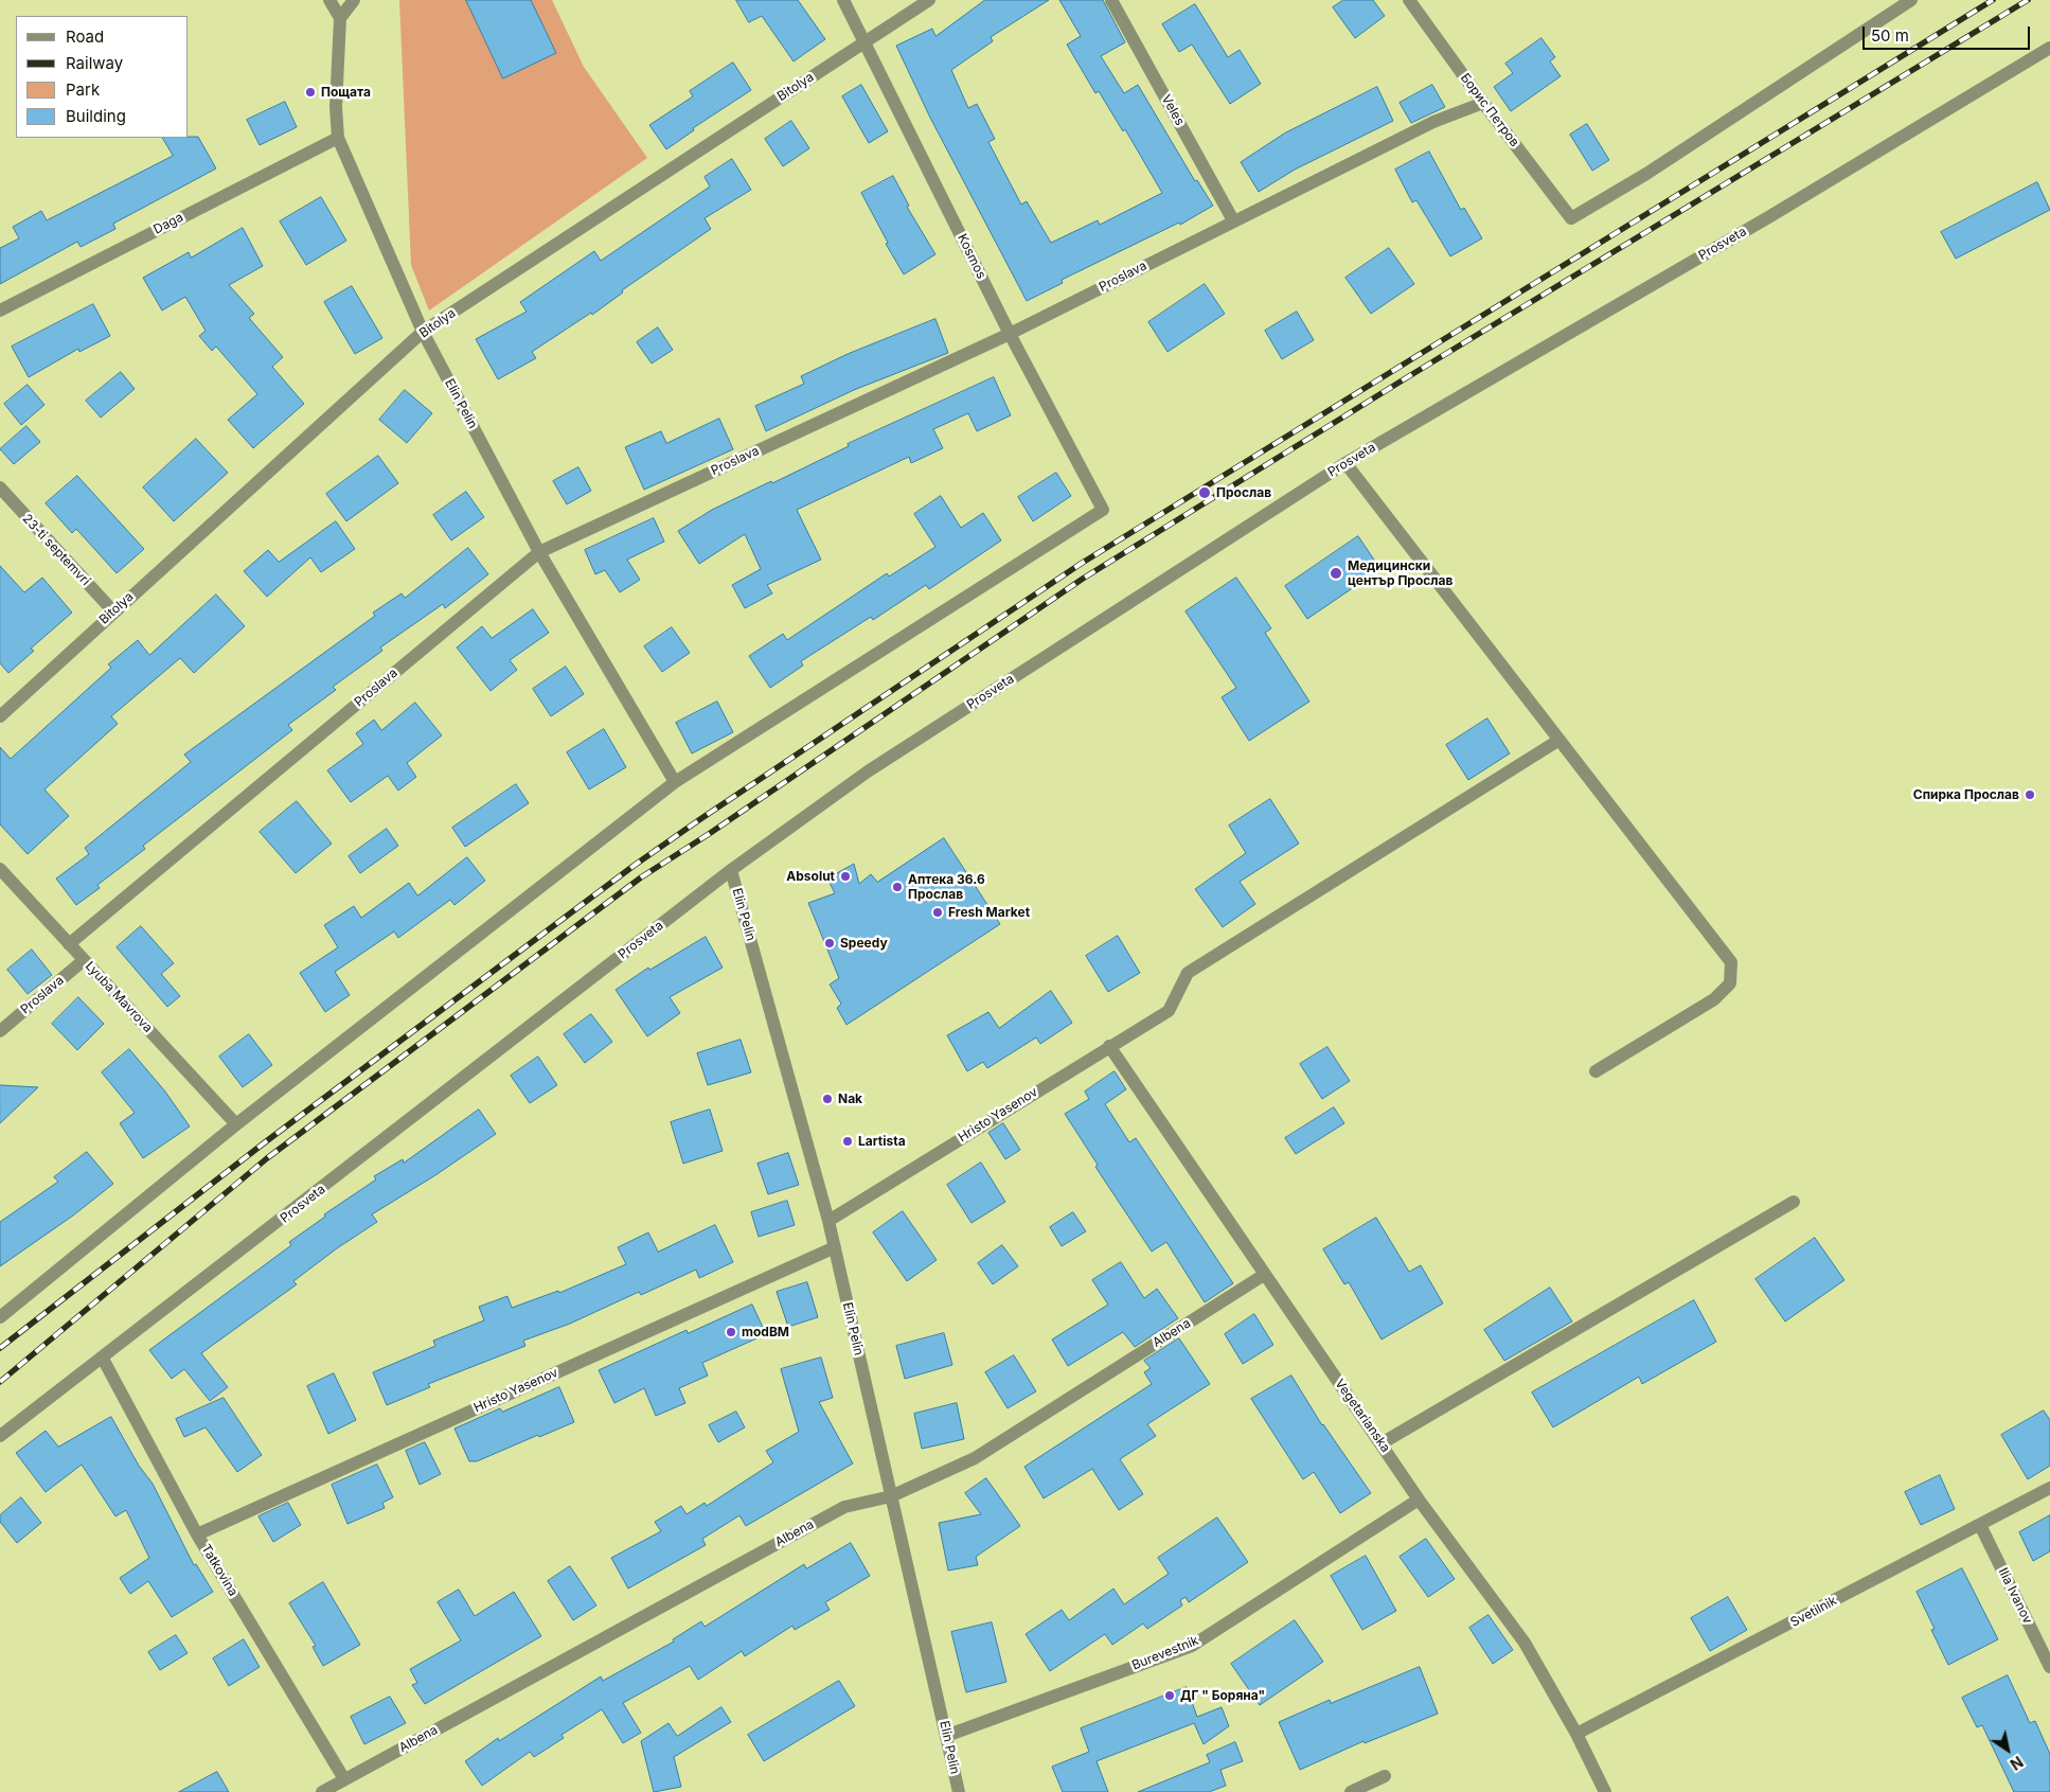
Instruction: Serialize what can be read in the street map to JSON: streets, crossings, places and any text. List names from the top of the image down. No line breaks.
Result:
{"streets":{"street":["Bitolya","Veles","Борис Петров","Daga","Prosveta","Kosmos","Proslava","Elin Pelin","23-ti septemvri","Lyuba Mavrova","Hristo Yasenov","Albena","Vegetarianska","Tatkovina","Ilia Ivanov","Svetilnik","Burevestnik"]},"crossings":[["Bitolya","Kosmos"],["Bitolya","Elin Pelin"],["Bitolya","23-ti septemvri"],["Veles","Proslava"],["Борис Петров","Proslava"],["Daga","Elin Pelin"],["Prosveta","Elin Pelin"],["Prosveta","Tatkovina"],["Kosmos","Proslava"],["Kosmos","Elin Pelin"],["Proslava","Elin Pelin"],["Proslava","Lyuba Mavrova"],["Elin Pelin","Hristo Yasenov"],["Elin Pelin","Albena"],["Elin Pelin","Burevestnik"],["Hristo Yasenov","Vegetarianska"],["Hristo Yasenov","Tatkovina"],["Albena","Vegetarianska"],["Albena","Tatkovina"],["Vegetarianska","Svetilnik"],["Vegetarianska","Burevestnik"],["Ilia Ivanov","Svetilnik"]],"places":["Пощата","Прослав","Медицински център Прослав","Спирка Прослав","Absolut","Аптека 36.6 Прослав","Fresh Market","Speedy","Nak","Lartista","modBM","ДГ \" Боряна\""],"legend":["Road","Railway","Park","Building"],"scale_bar":"50 m","north":"bottom right"}
